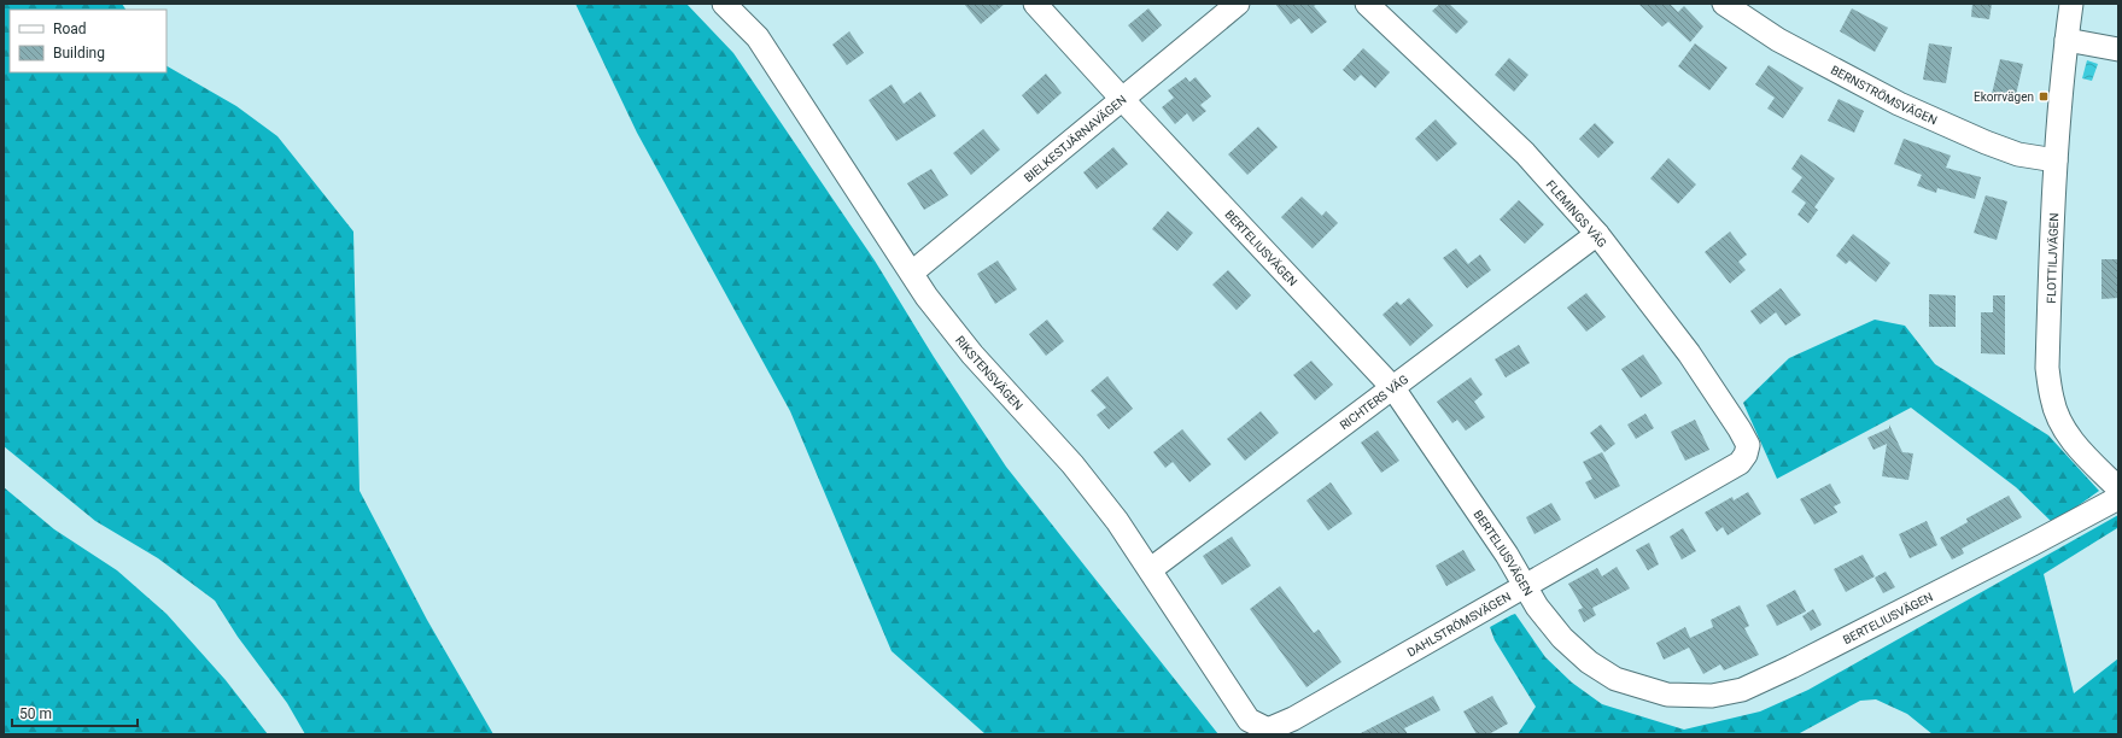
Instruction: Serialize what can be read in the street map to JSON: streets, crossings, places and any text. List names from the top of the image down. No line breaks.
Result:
{"streets":{"street":["BERNSTRÖMSVÄGEN","BIELKESTJÄRNAVÄGEN","FLEMINGS VÄG","BERTELIUSVÄGEN","FLOTTILJVÄGEN","RIKSTENSVÄGEN","RICHTERS VÄG","DAHLSTRÖMSVÄGEN"]},"crossings":[["BERNSTRÖMSVÄGEN","FLOTTILJVÄGEN"],["BIELKESTJÄRNAVÄGEN","BERTELIUSVÄGEN"],["BIELKESTJÄRNAVÄGEN","RIKSTENSVÄGEN"],["FLEMINGS VÄG","RICHTERS VÄG"],["FLEMINGS VÄG","DAHLSTRÖMSVÄGEN"],["BERTELIUSVÄGEN","RICHTERS VÄG"],["BERTELIUSVÄGEN","DAHLSTRÖMSVÄGEN"],["RIKSTENSVÄGEN","RICHTERS VÄG"],["RIKSTENSVÄGEN","DAHLSTRÖMSVÄGEN"]],"places":{"transit":["Ekorrvägen"]},"legend":["Road","Building"],"scale_bar":"50 m"}
